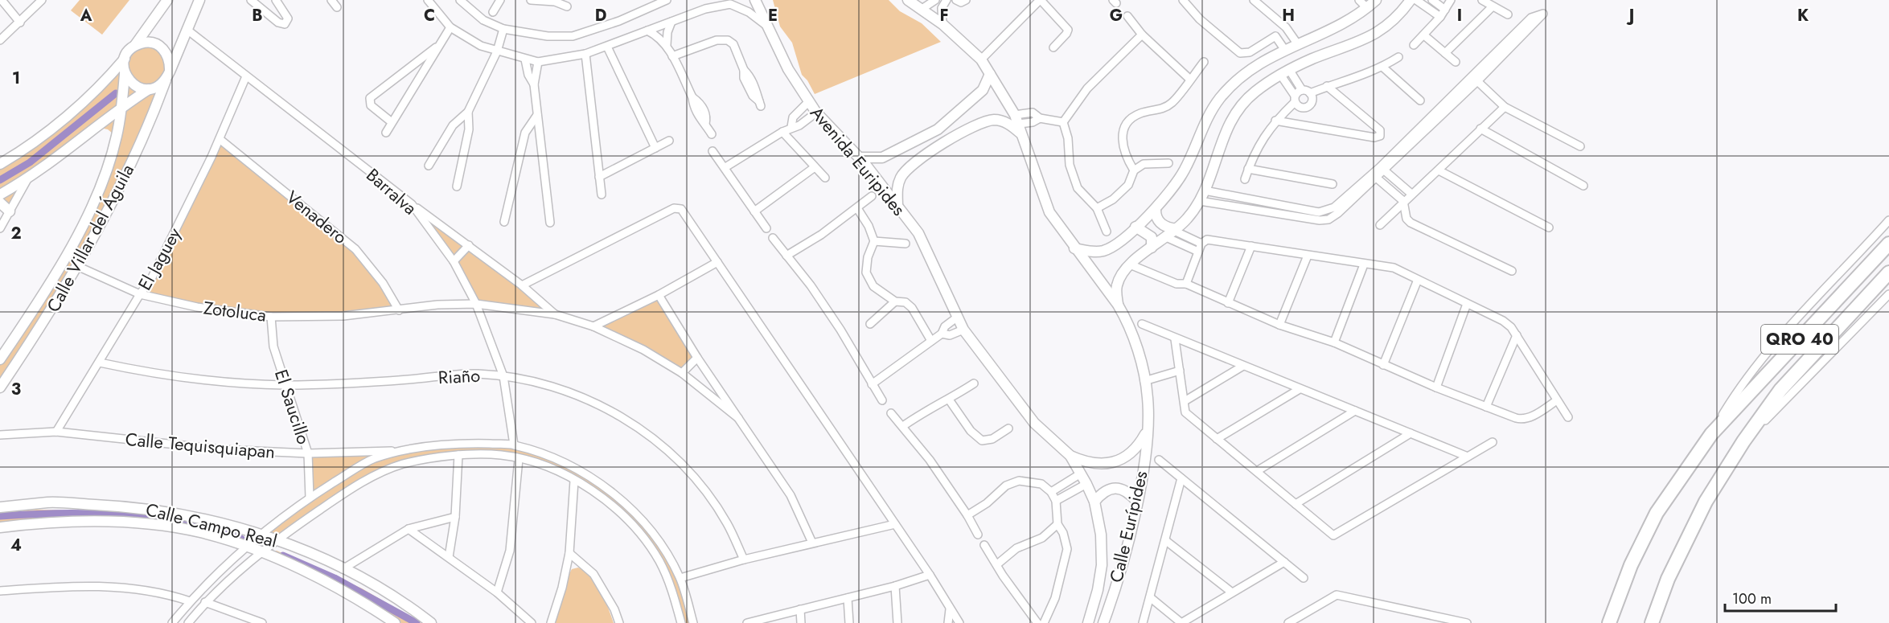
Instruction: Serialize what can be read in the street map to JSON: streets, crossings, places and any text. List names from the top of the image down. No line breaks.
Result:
{"streets":{"highway":["QRO 40"],"street":["Avenida Euripides","Barralva","Venadero","Calle Villar del Águila","El Jaguey","Zotoluca","Riaño","El Saucillo","Calle Tequisquiapan","Calle Campo Real","Calle Eurípides"]},"crossings":[["Avenida Euripides","Calle Eurípides"],["Barralva","Calle Villar del Águila"],["Barralva","El Jaguey"],["Barralva","Zotoluca"],["Barralva","Riaño"],["Venadero","El Jaguey"],["Venadero","Zotoluca"],["Calle Villar del Águila","Zotoluca"],["El Jaguey","Zotoluca"],["El Jaguey","Riaño"],["El Jaguey","Calle Tequisquiapan"],["Zotoluca","El Saucillo"],["Riaño","El Saucillo"],["El Saucillo","Calle Tequisquiapan"]],"scale_bar":"100 m","grid":{"columns":["A","B","C","D","E","F","G","H","I","J","K"],"rows":["1","2","3","4"]}}
